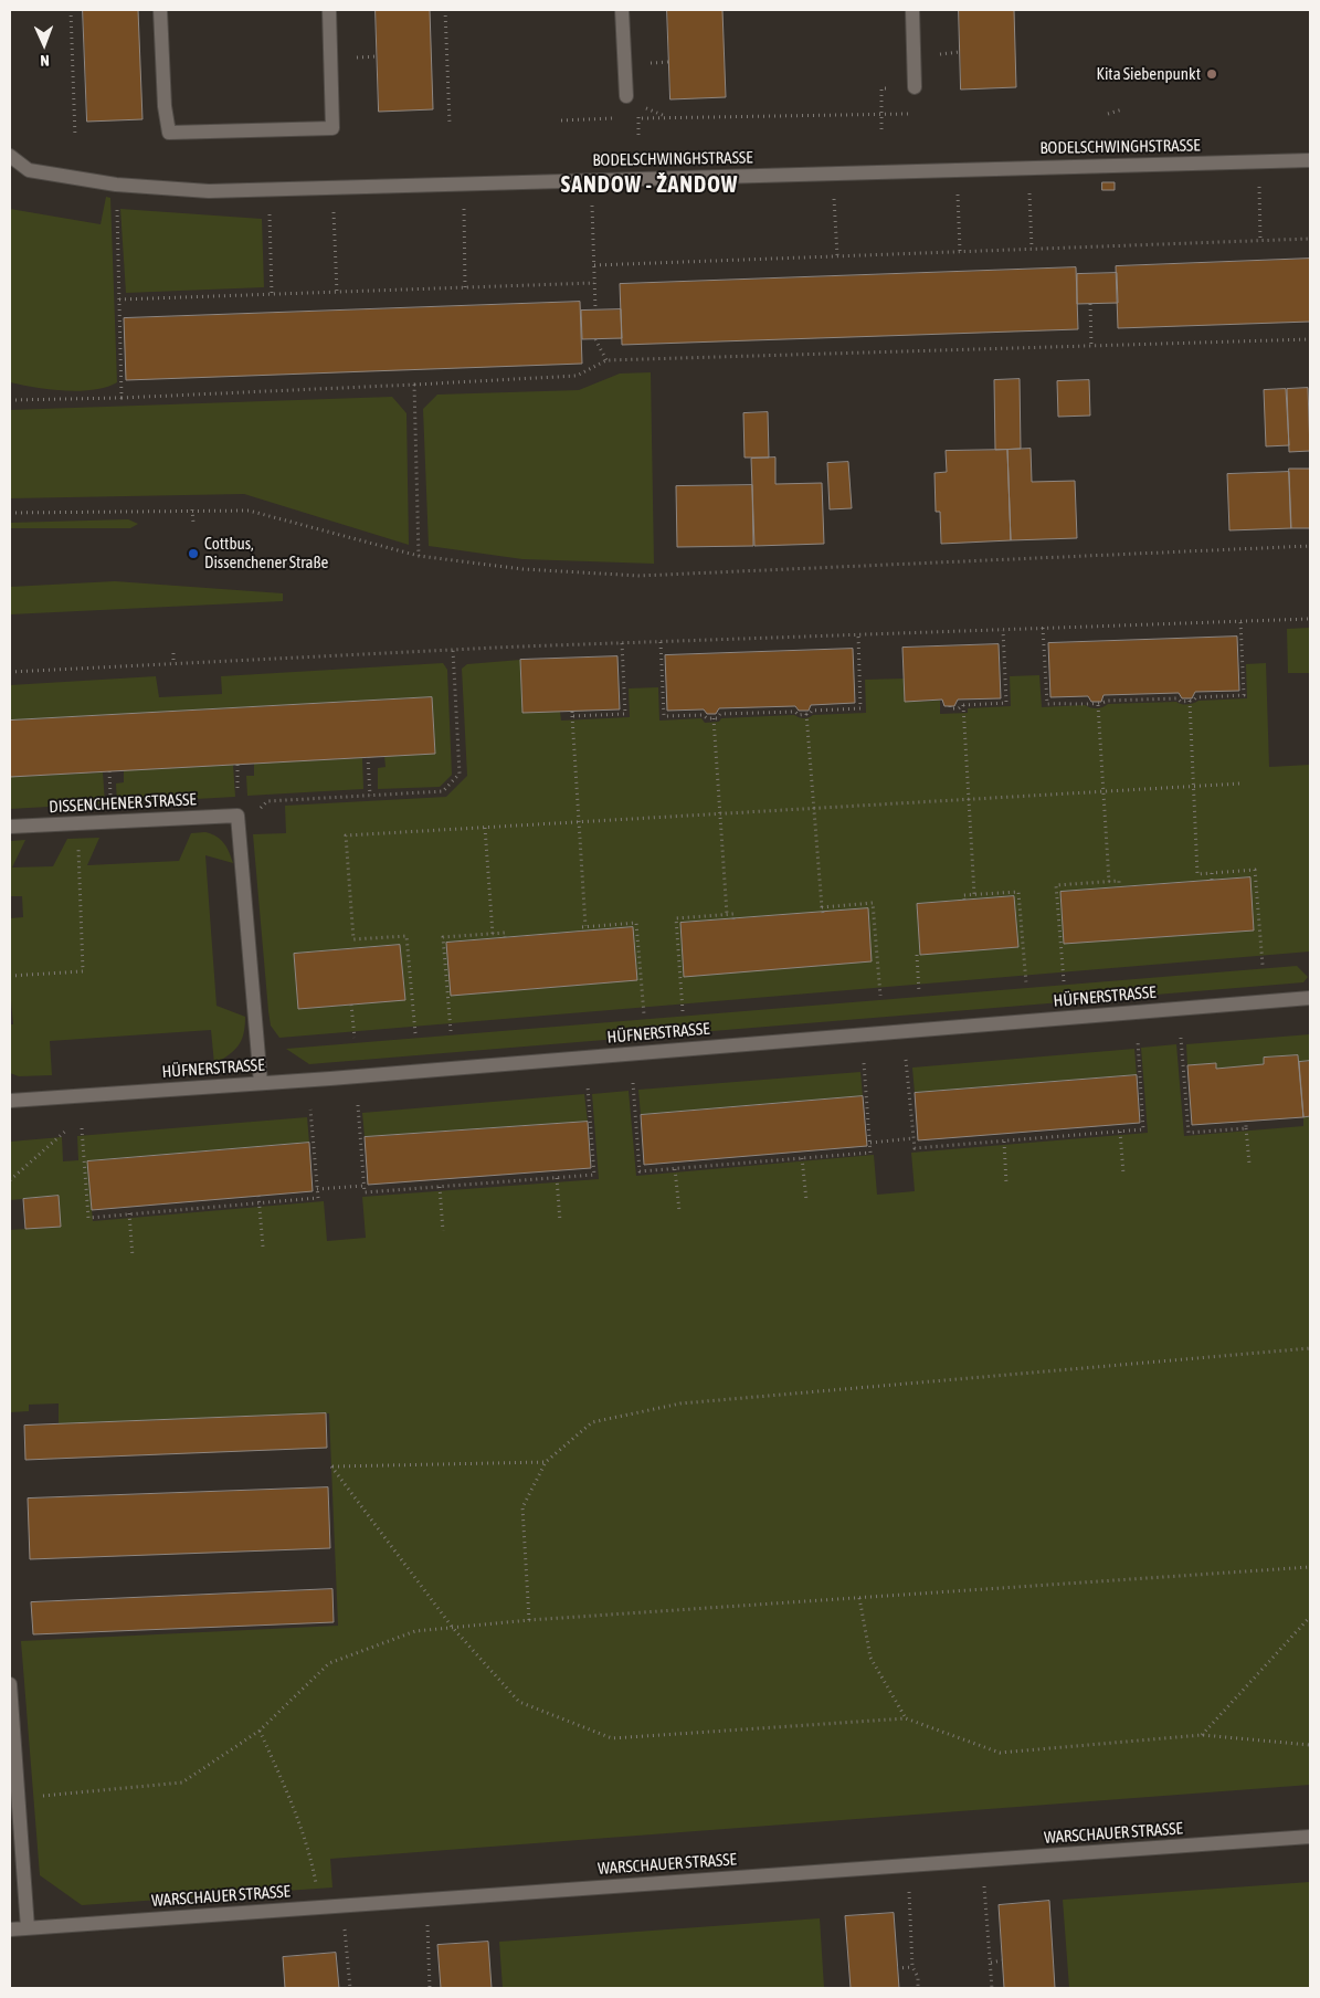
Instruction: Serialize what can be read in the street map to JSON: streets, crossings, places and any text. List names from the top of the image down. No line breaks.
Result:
{"streets":{"street":["BODELSCHWINGHSTRASSE","DISSENCHENER STRASSE","HÜFNERSTRASSE","WARSCHAUER STRASSE"]},"crossings":[["DISSENCHENER STRASSE","HÜFNERSTRASSE"]],"districts":["SANDOW - ŽANDOW"],"places":["Kita Siebenpunkt","Cottbus, Dissenchener Straße"],"north":"bottom"}
